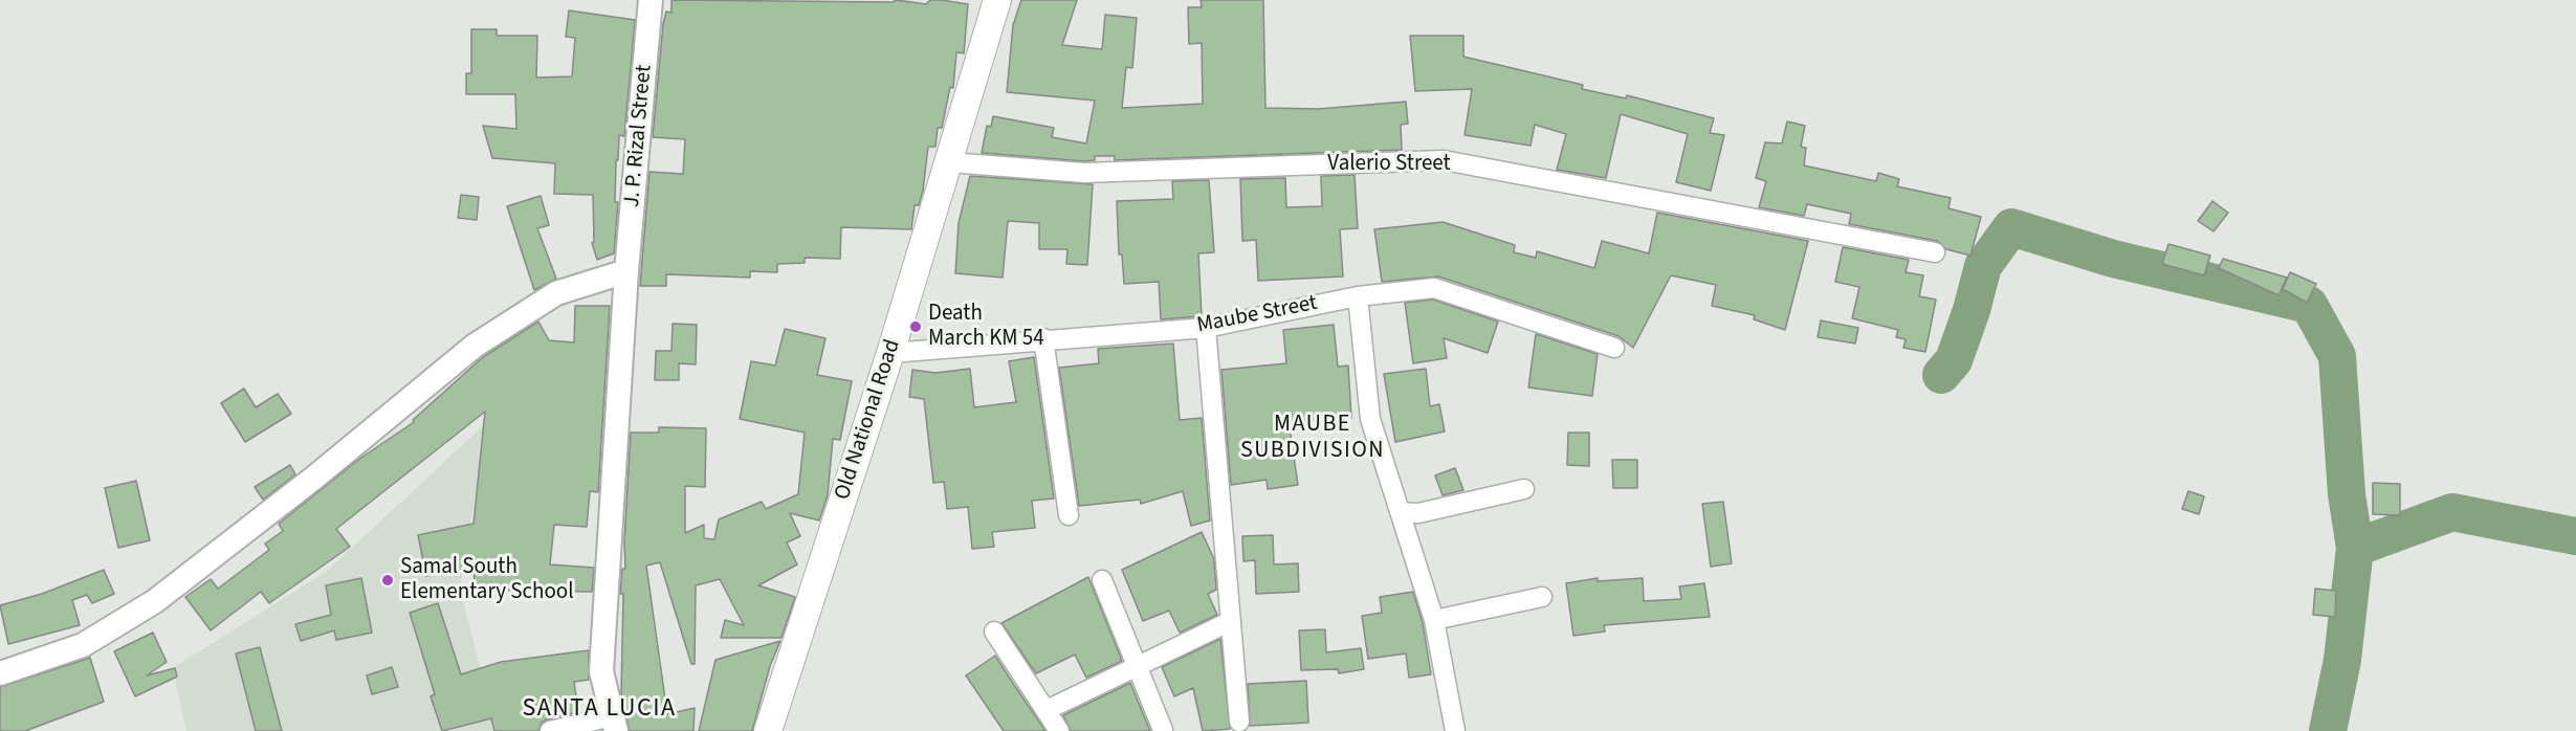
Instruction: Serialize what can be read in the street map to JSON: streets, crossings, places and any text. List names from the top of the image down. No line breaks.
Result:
{"streets":{"main road":["Old National Road"],"street":["J. P. Rizal Street","Valerio Street","Maube Street"]},"crossings":[["Valerio Street","Old National Road"],["Maube Street","Old National Road"]],"districts":["MAUBE SUBDIVISION","SANTA LUCIA"],"places":["Death March KM 54","Samal South Elementary School"]}
